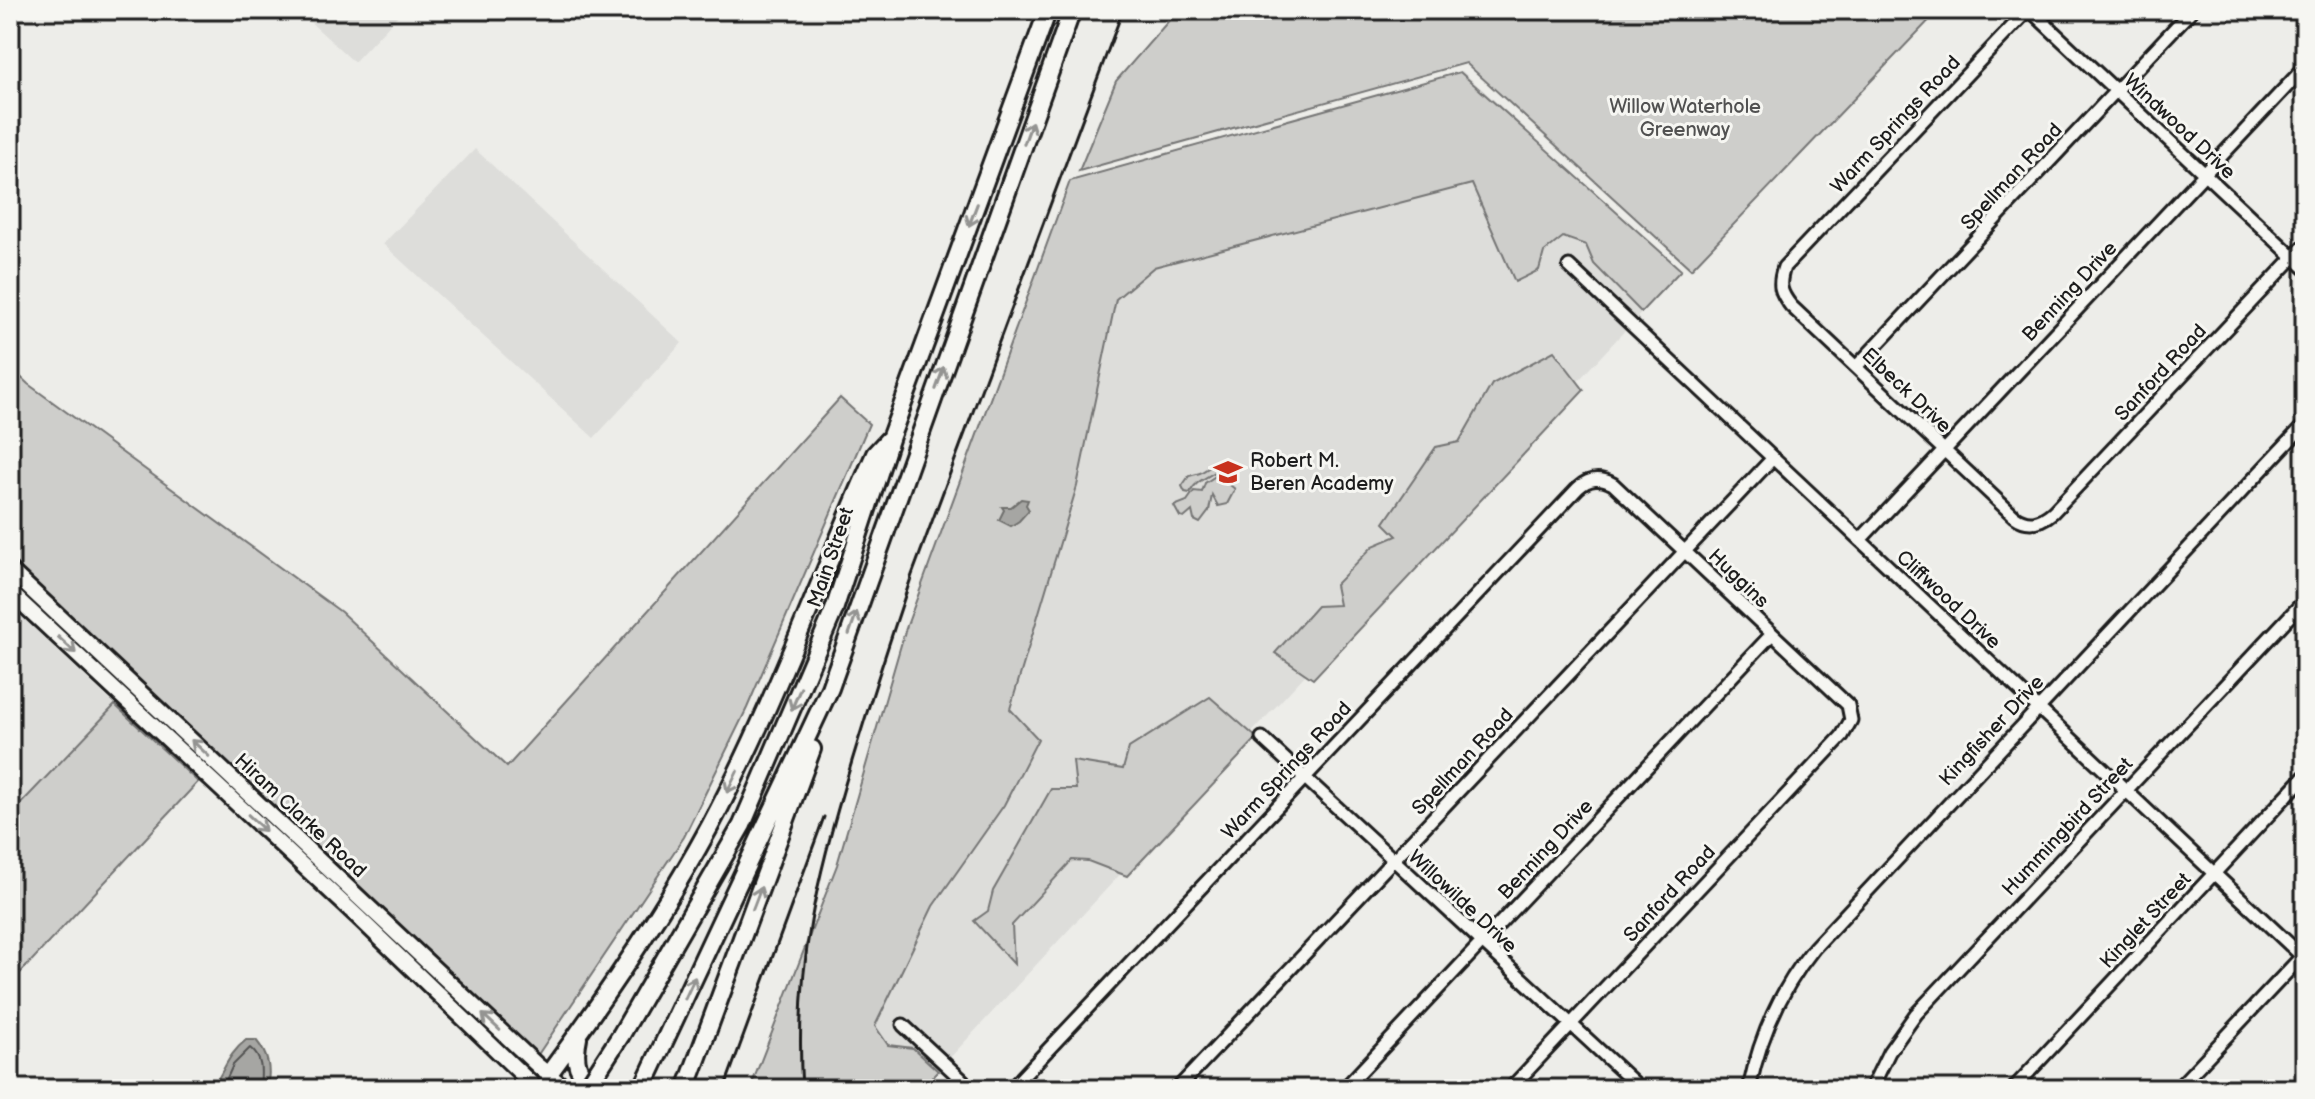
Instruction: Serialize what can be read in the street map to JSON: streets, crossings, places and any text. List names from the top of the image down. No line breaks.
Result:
{"streets":{"highway":["Main Street"],"main road":["Hiram Clarke Road"],"street":["Warm Springs Road","Windwood Drive","Spellman Road","Benning Drive","Sanford Road","Elbeck Drive","Huggins","Cliffwood Drive","Kingfisher Drive","Hummingbird Street","Willowilde Drive","Kinglet Street"]},"crossings":[["Warm Springs Road","Windwood Drive"],["Warm Springs Road","Elbeck Drive"],["Warm Springs Road","Huggins"],["Warm Springs Road","Willowilde Drive"],["Windwood Drive","Spellman Road"],["Windwood Drive","Benning Drive"],["Windwood Drive","Sanford Road"],["Spellman Road","Elbeck Drive"],["Spellman Road","Huggins"],["Spellman Road","Cliffwood Drive"],["Spellman Road","Willowilde Drive"],["Benning Drive","Elbeck Drive"],["Benning Drive","Huggins"],["Benning Drive","Cliffwood Drive"],["Benning Drive","Willowilde Drive"],["Sanford Road","Elbeck Drive"],["Sanford Road","Huggins"],["Sanford Road","Willowilde Drive"],["Cliffwood Drive","Kingfisher Drive"],["Cliffwood Drive","Hummingbird Street"],["Cliffwood Drive","Kinglet Street"]],"parks":["Willow Waterhole Greenway"],"places":{"school or university":["Robert M. Beren Academy"]}}
